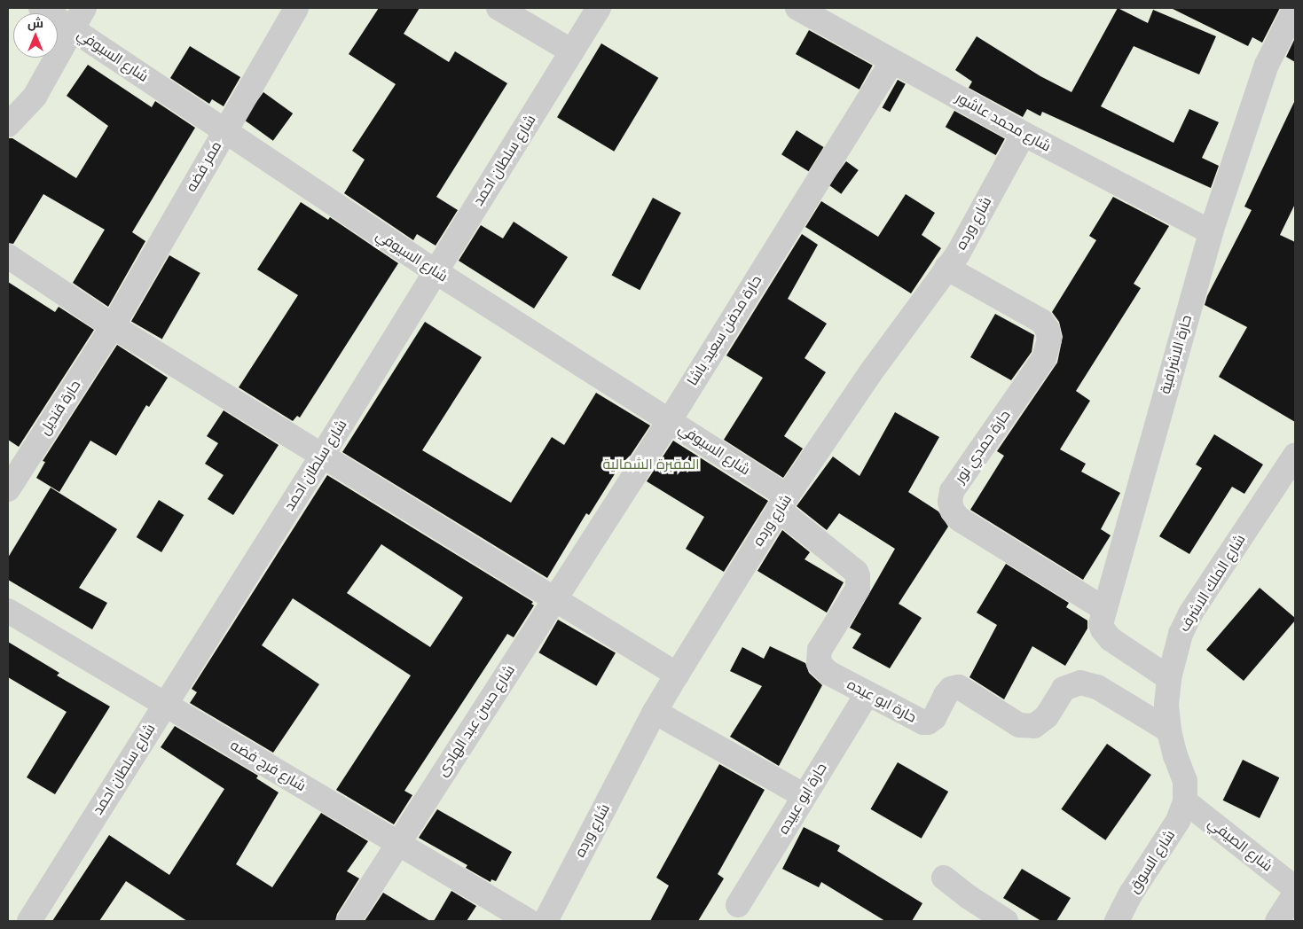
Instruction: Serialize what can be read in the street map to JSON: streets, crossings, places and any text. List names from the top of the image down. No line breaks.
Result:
{"streets":{"street":["شارع السيوفي","شارع محمد عاشور","شارع سلطان احمد","ممر فضه","شارع ورده","حارة مدفن سعيد باشا","حارة الاشرافية","حارة قنديل","حارة حمدي نور","شارع الملك الاشرف","حارة ابو عيده","شارع حسن عبد الهادى","شارع فرج فضه","حارة ابو عبيده","شارع الصيفي","شارع السوق"]},"crossings":[["شارع السيوفي","شارع سلطان احمد"],["شارع السيوفي","ممر فضه"],["شارع السيوفي","شارع ورده"],["شارع السيوفي","حارة مدفن سعيد باشا"],["شارع السيوفي","حارة ابو عيده"],["شارع محمد عاشور","شارع ورده"],["شارع محمد عاشور","حارة مدفن سعيد باشا"],["شارع محمد عاشور","حارة الاشرافية"],["شارع سلطان احمد","شارع فرج فضه"],["ممر فضه","حارة قنديل"],["شارع ورده","حارة حمدي نور"],["شارع ورده","حارة ابو عيده"],["حارة مدفن سعيد باشا","شارع حسن عبد الهادى"],["حارة الاشرافية","حارة حمدي نور"],["حارة الاشرافية","شارع الملك الاشرف"],["شارع الملك الاشرف","حارة ابو عيده"],["شارع الملك الاشرف","شارع الصيفي"],["شارع الملك الاشرف","شارع السوق"],["حارة ابو عيده","حارة ابو عبيده"],["شارع حسن عبد الهادى","شارع فرج فضه"],["شارع الصيفي","شارع السوق"]],"parks":["المقبرة الشمالية"],"north":"top"}
